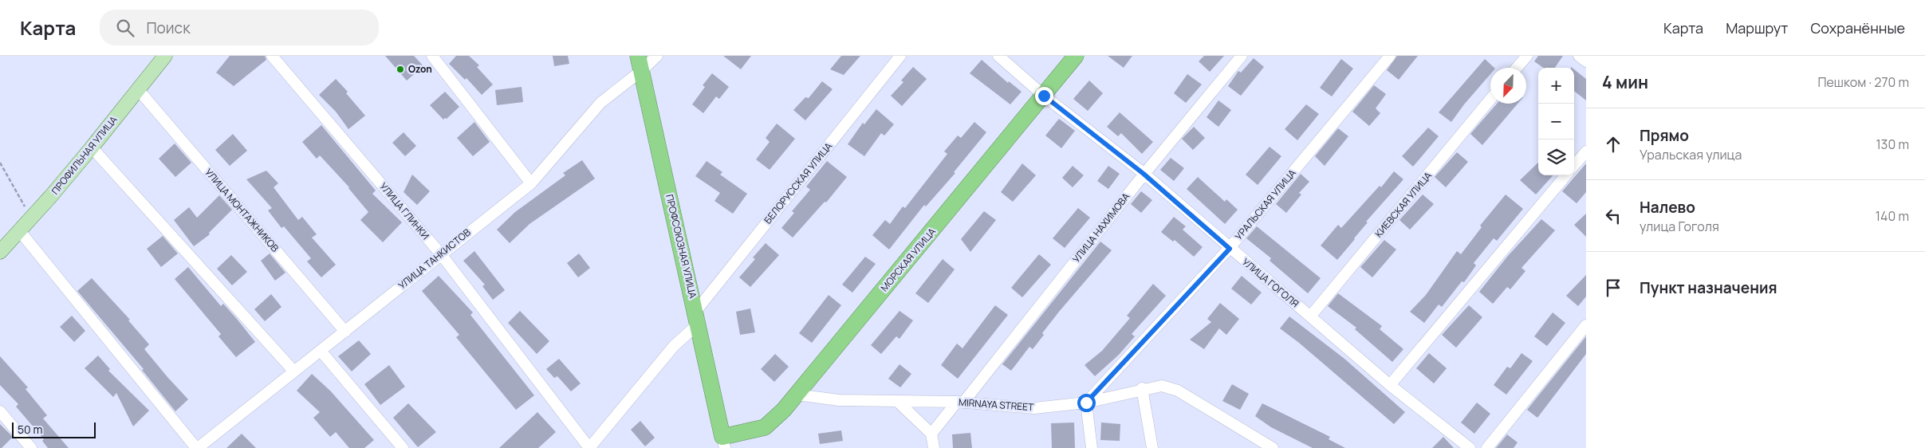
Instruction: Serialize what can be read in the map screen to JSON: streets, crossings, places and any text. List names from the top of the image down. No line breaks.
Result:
{"streets":{"highway":["ПРОФСОЮЗНАЯ УЛИЦА","МОРСКАЯ УЛИЦА"],"main road":["ПРОФИЛЬНАЯ УЛИЦА"],"street":["БЕЛОРУССКАЯ УЛИЦА","УРАЛЬСКАЯ УЛИЦА","КИЕВСКАЯ УЛИЦА","УЛИЦА МОНТАЖНИКОВ","УЛИЦА ГЛИНКИ","УЛИЦА НАХИМОВА","УЛИЦА ТАНКИСТОВ","УЛИЦА ГОГОЛЯ","MIRNAYA STREET"]},"crossings":[["ПРОФИЛЬНАЯ УЛИЦА","УЛИЦА МОНТАЖНИКОВ"],["БЕЛОРУССКАЯ УЛИЦА","УЛИЦА ГЛИНКИ"],["БЕЛОРУССКАЯ УЛИЦА","ПРОФСОЮЗНАЯ УЛИЦА"],["УРАЛЬСКАЯ УЛИЦА","УЛИЦА ГОГОЛЯ"],["УРАЛЬСКАЯ УЛИЦА","MIRNAYA STREET"],["КИЕВСКАЯ УЛИЦА","УЛИЦА ГОГОЛЯ"],["УЛИЦА МОНТАЖНИКОВ","УЛИЦА ТАНКИСТОВ"],["УЛИЦА ГЛИНКИ","УЛИЦА ТАНКИСТОВ"],["УЛИЦА НАХИМОВА","УЛИЦА ГОГОЛЯ"],["УЛИЦА НАХИМОВА","MIRNAYA STREET"],["ПРОФСОЮЗНАЯ УЛИЦА","УЛИЦА ТАНКИСТОВ"],["ПРОФСОЮЗНАЯ УЛИЦА","МОРСКАЯ УЛИЦА"],["МОРСКАЯ УЛИЦА","УЛИЦА ГОГОЛЯ"],["МОРСКАЯ УЛИЦА","MIRNAYA STREET"]],"places":["Ozon"],"scale_bar":"50 m","north":"bottom left","page":{"header":"Карта","search":"Поиск","nav":["Карта","Маршрут","Сохранённые"],"heading":["4 мин","Пешком · 270 m"],"map_buttons":["+","−"],"list":[["Прямо","Уральская улица","130 m"],["Налево","улица Гоголя","140 m"],"Пункт назначения"],"scale":"50 m"}}
